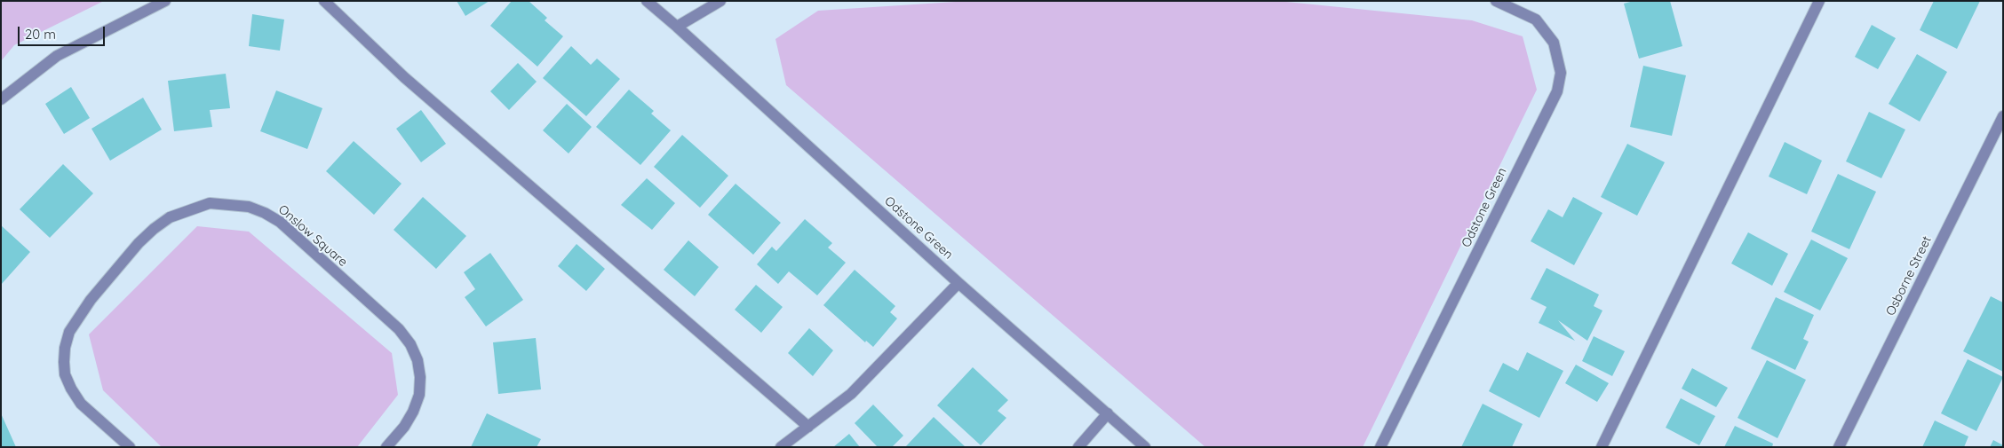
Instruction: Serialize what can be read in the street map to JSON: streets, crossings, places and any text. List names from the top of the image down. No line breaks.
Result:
{"streets":{"street":["Odstone Green","Onslow Square","Osborne Street"]},"scale_bar":"20 m"}
